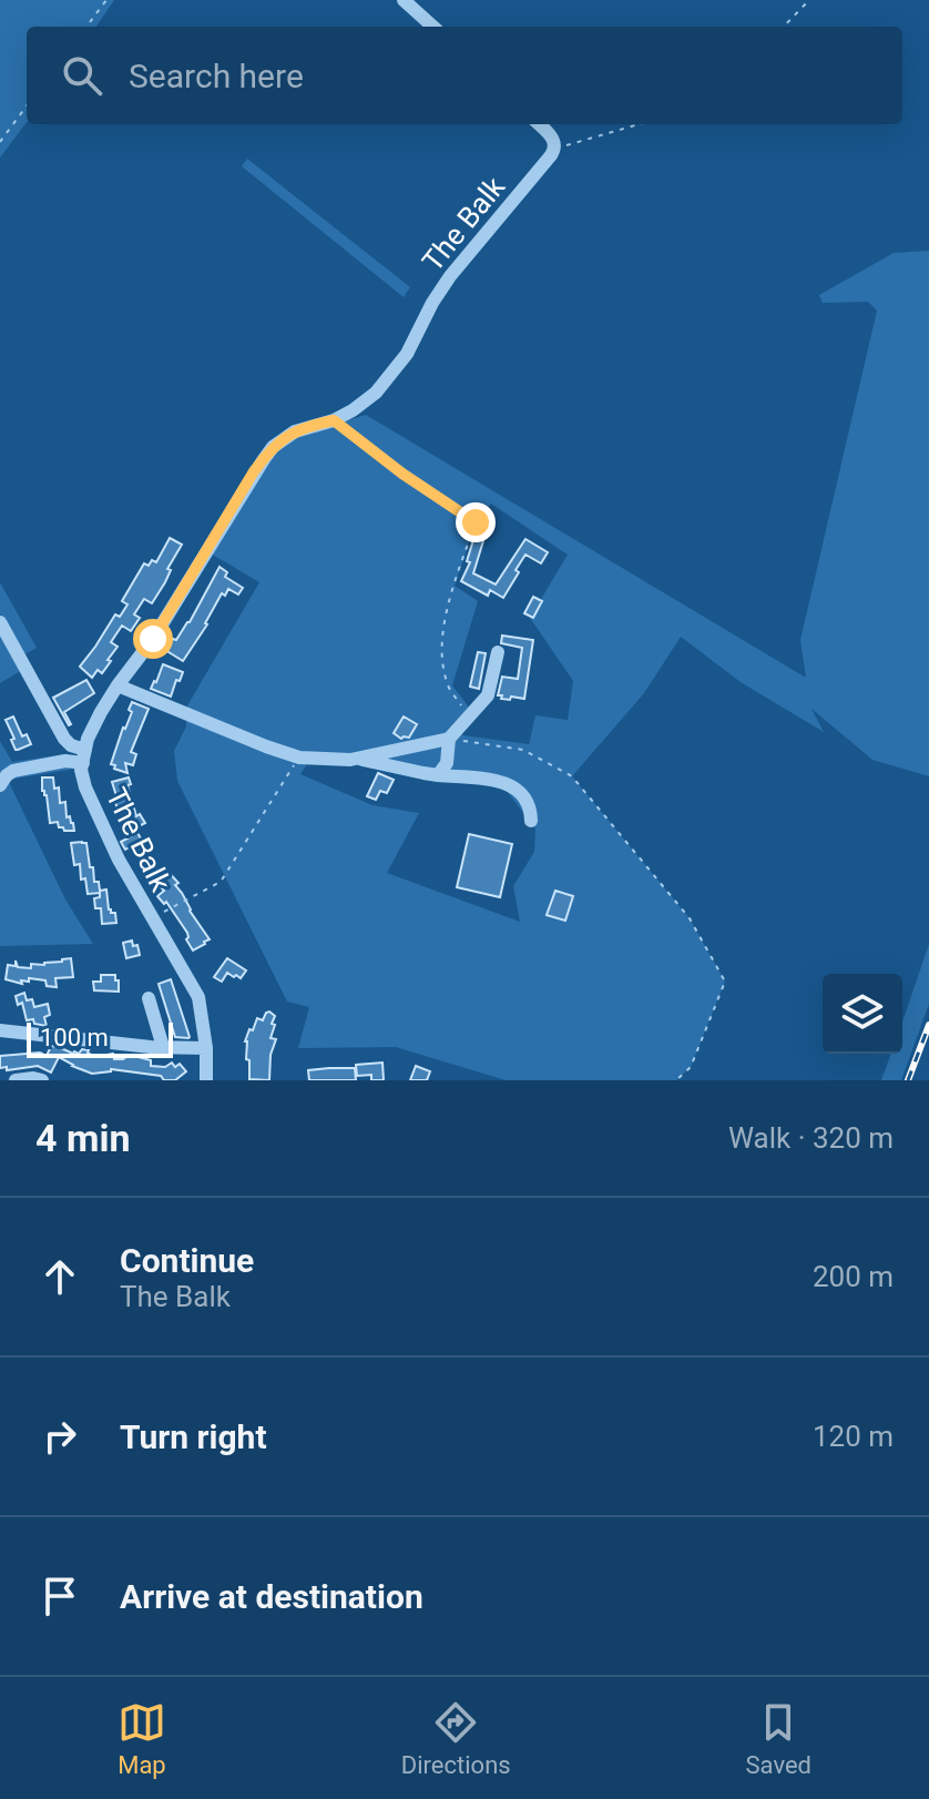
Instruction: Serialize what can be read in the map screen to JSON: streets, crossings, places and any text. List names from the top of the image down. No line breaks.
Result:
{"streets":{"street":["The Balk"]},"scale_bar":"100 m","page":{"search":"Search here","scale":"100 m","heading":["4 min","Walk · 320 m"],"list":[["Continue","The Balk","200 m"],["Turn right","120 m"],"Arrive at destination"],"nav":["Map","Directions","Saved"]}}
